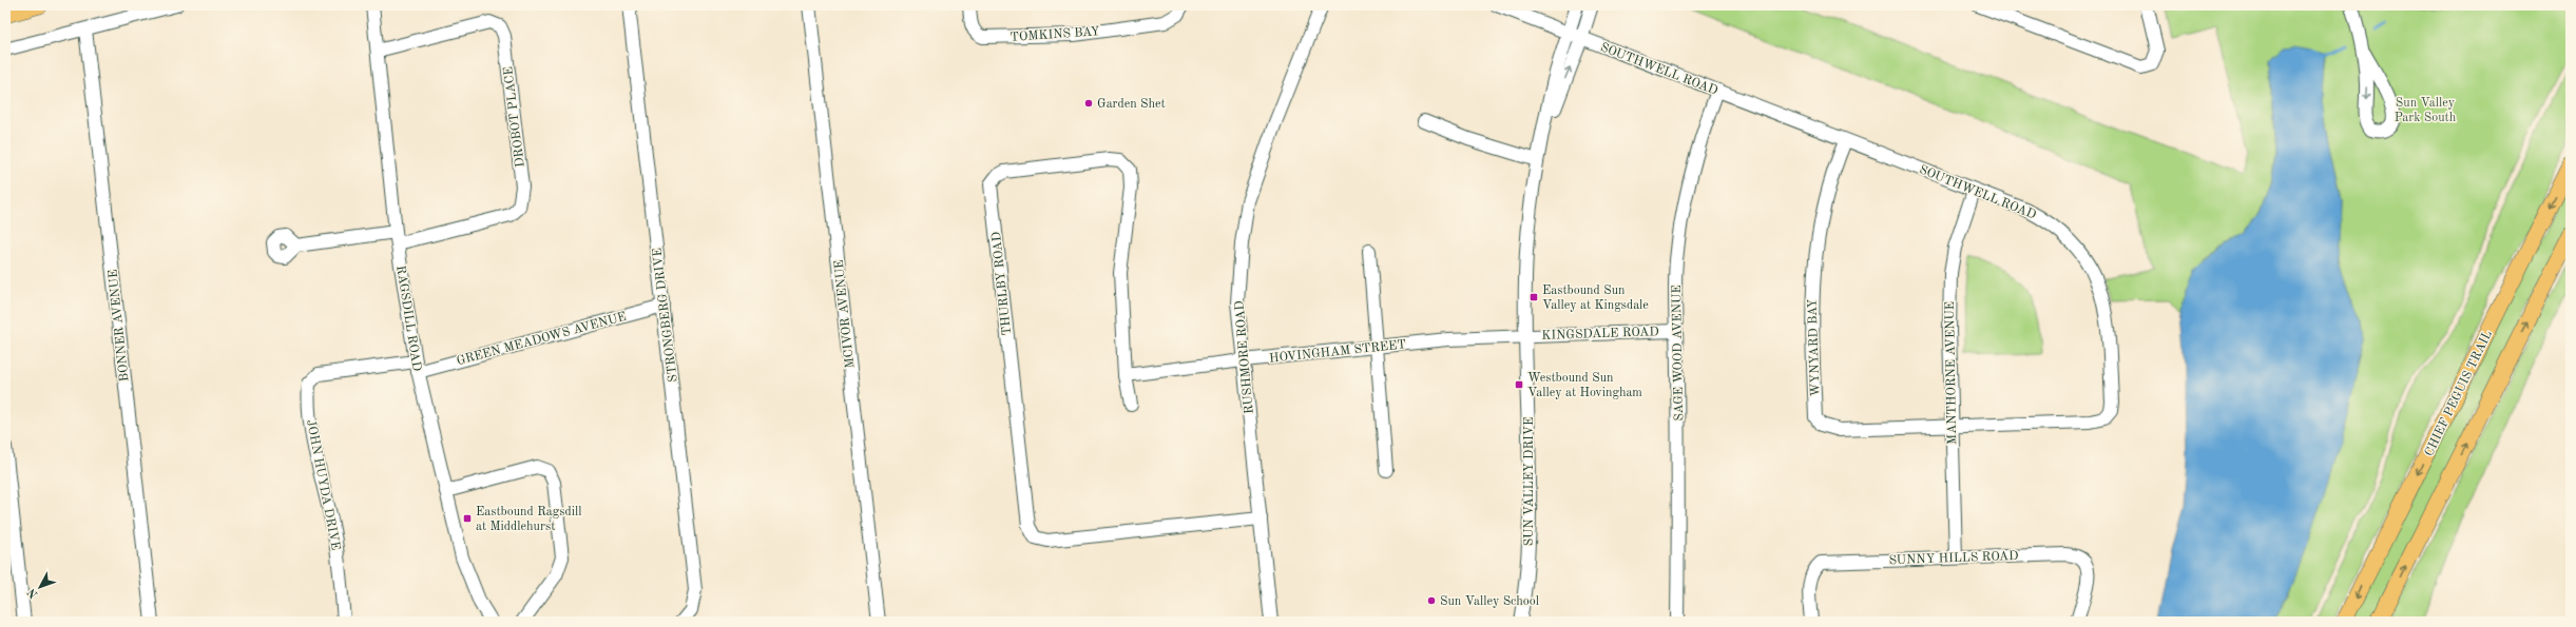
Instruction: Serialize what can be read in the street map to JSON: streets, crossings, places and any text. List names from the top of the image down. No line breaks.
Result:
{"streets":{"main road":["CHIEF PEGUIS TRAIL"],"street":["TOMKINS BAY","SOUTHWELL ROAD","DROBOT PLACE","THURLBY ROAD","MCIVOR AVENUE","STRONGBERG DRIVE","RAGSDILL ROAD","BONNER AVENUE","KINGSDALE ROAD","GREEN MEADOWS AVENUE","WYNYARD BAY","HOVINGHAM STREET","SAGE WOOD AVENUE","RUSHMORE ROAD","MANTHORNE AVENUE","SUN VALLEY DRIVE","JOHN HUYDA DRIVE","SUNNY HILLS ROAD"]},"crossings":[["SOUTHWELL ROAD","WYNYARD BAY"],["SOUTHWELL ROAD","SAGE WOOD AVENUE"],["SOUTHWELL ROAD","MANTHORNE AVENUE"],["SOUTHWELL ROAD","SUN VALLEY DRIVE"],["DROBOT PLACE","RAGSDILL ROAD"],["THURLBY ROAD","HOVINGHAM STREET"],["THURLBY ROAD","RUSHMORE ROAD"],["STRONGBERG DRIVE","GREEN MEADOWS AVENUE"],["RAGSDILL ROAD","GREEN MEADOWS AVENUE"],["RAGSDILL ROAD","JOHN HUYDA DRIVE"],["KINGSDALE ROAD","HOVINGHAM STREET"],["KINGSDALE ROAD","SAGE WOOD AVENUE"],["KINGSDALE ROAD","SUN VALLEY DRIVE"],["GREEN MEADOWS AVENUE","JOHN HUYDA DRIVE"],["WYNYARD BAY","MANTHORNE AVENUE"],["HOVINGHAM STREET","RUSHMORE ROAD"],["HOVINGHAM STREET","SUN VALLEY DRIVE"],["MANTHORNE AVENUE","SUNNY HILLS ROAD"]],"parks":["Sun Valley Park South"],"places":{"other":["Garden Shet","Sun Valley School"],"transit":["Eastbound Sun Valley at Kingsdale","Westbound Sun Valley at Hovingham","Eastbound Ragsdill at Middlehurst"]},"north":"bottom left"}
